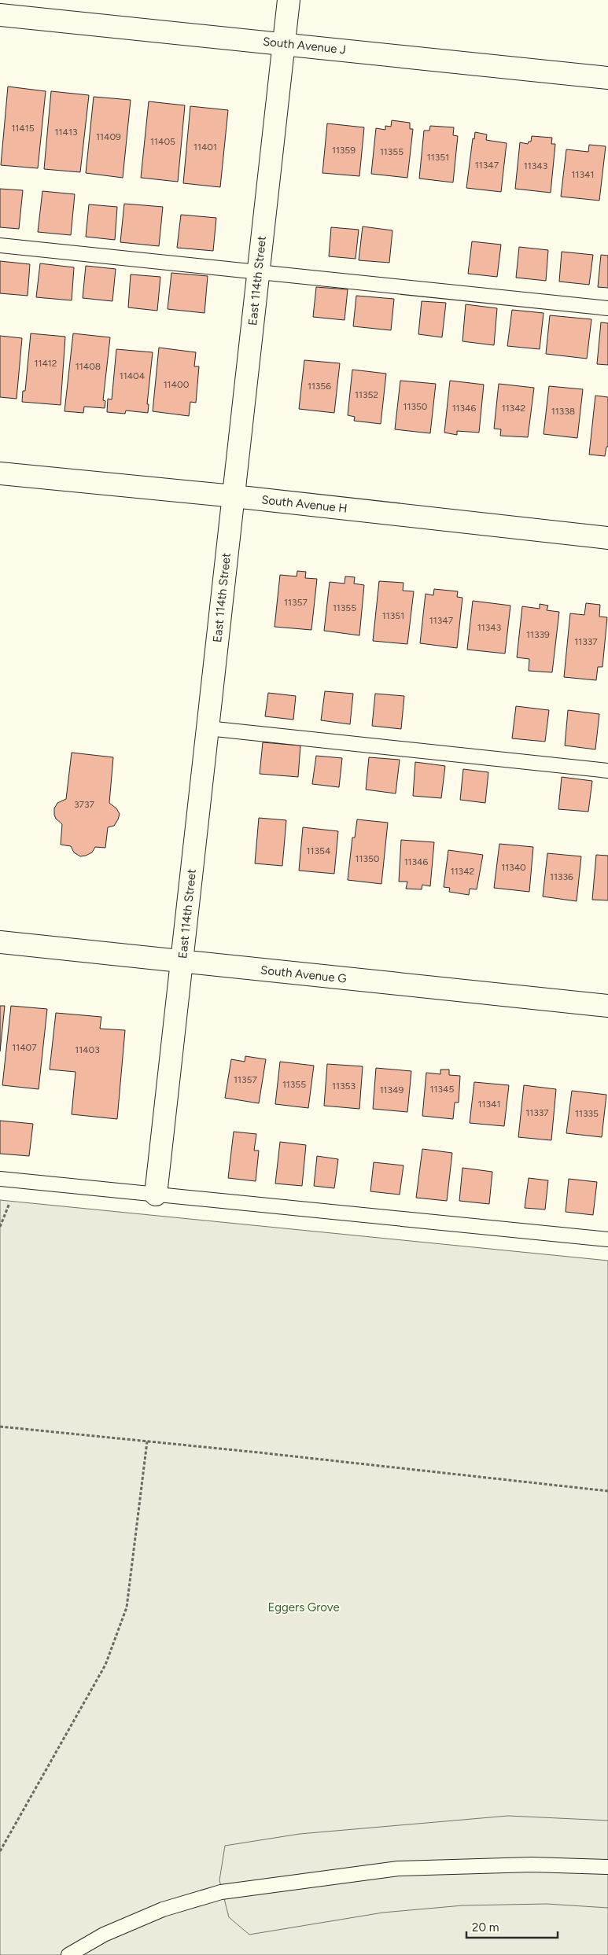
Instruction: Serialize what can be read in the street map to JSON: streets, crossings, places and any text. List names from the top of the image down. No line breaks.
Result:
{"streets":{"street":["South Avenue J","East 114th Street","South Avenue H","South Avenue G"]},"crossings":[["South Avenue J","East 114th Street"],["East 114th Street","South Avenue H"],["East 114th Street","South Avenue G"]],"parks":["Eggers Grove"],"house_numbers":["11415","11413","11409","11405","11401","11359","11355","11351","11347","11343","11341","11412","11408","11404","11400","11356","11352","11350","11346","11342","11338","11357","11355","11351","11347","11343","11339","11337","3737","11354","11350","11346","11340","11342","11336","11407","11403","11357","11355","11353","11345","11349","11341","11337","11335"],"scale_bar":"20 m"}
